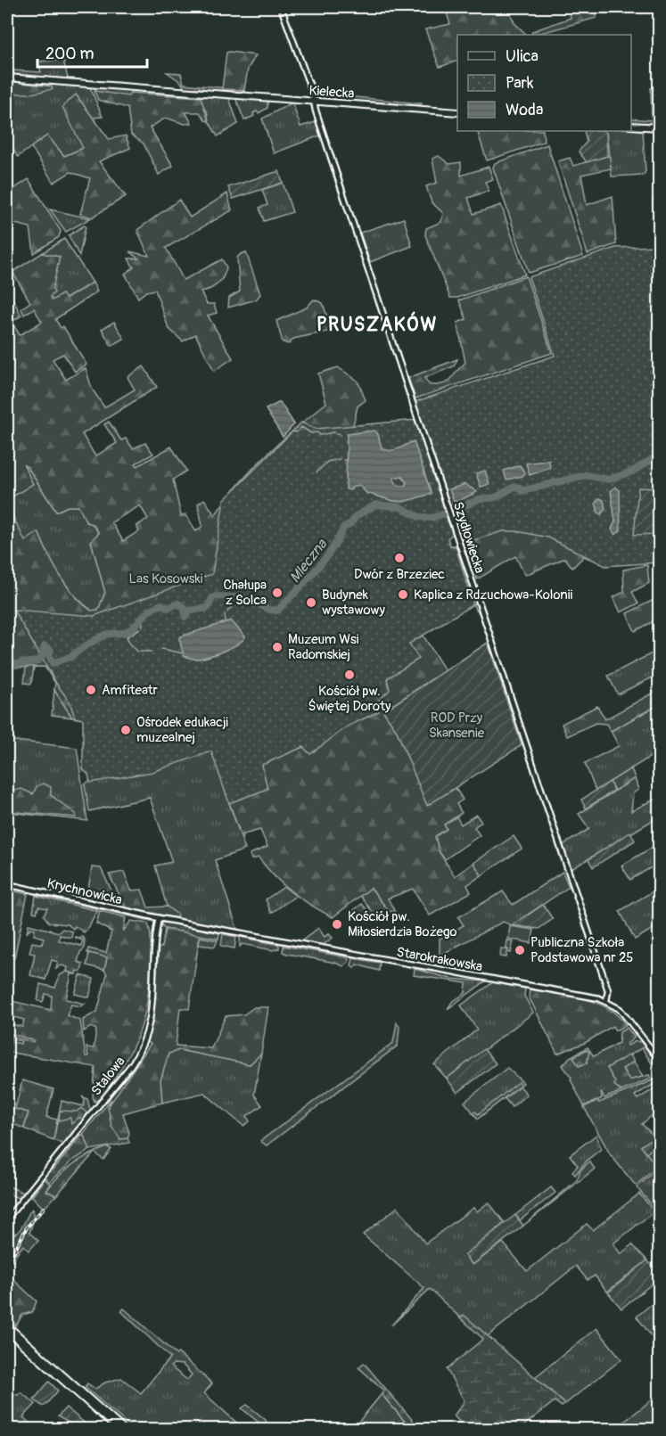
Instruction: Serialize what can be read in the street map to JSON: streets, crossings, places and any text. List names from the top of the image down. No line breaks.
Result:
{"streets":{"main road":["Kielecka"],"street":["Szydłowiecka","Krychnowicka","Starokrakowska","Stalowa"]},"crossings":[["Kielecka","Szydłowiecka"],["Szydłowiecka","Starokrakowska"],["Krychnowicka","Starokrakowska"],["Krychnowicka","Stalowa"],["Starokrakowska","Stalowa"]],"districts":["PRUSZAKÓW"],"water":["Mleczna"],"parks":["Las Kosowski","ROD Przy Skansenie"],"places":["Dwór z Brzeziec","Chałupa z Solca","Kaplica z Rdzuchowa-Kolonii","Budynek wystawowy","Muzeum Wsi Radomskiej","Kościół pw. Świętej Doroty","Amfiteatr","Ośrodek edukacji muzealnej","Kościół pw. Miłosierdzia Bożego","Publiczna Szkoła Podstawowa nr 25"],"legend":["Ulica","Park","Woda"],"scale_bar":"200 m"}
